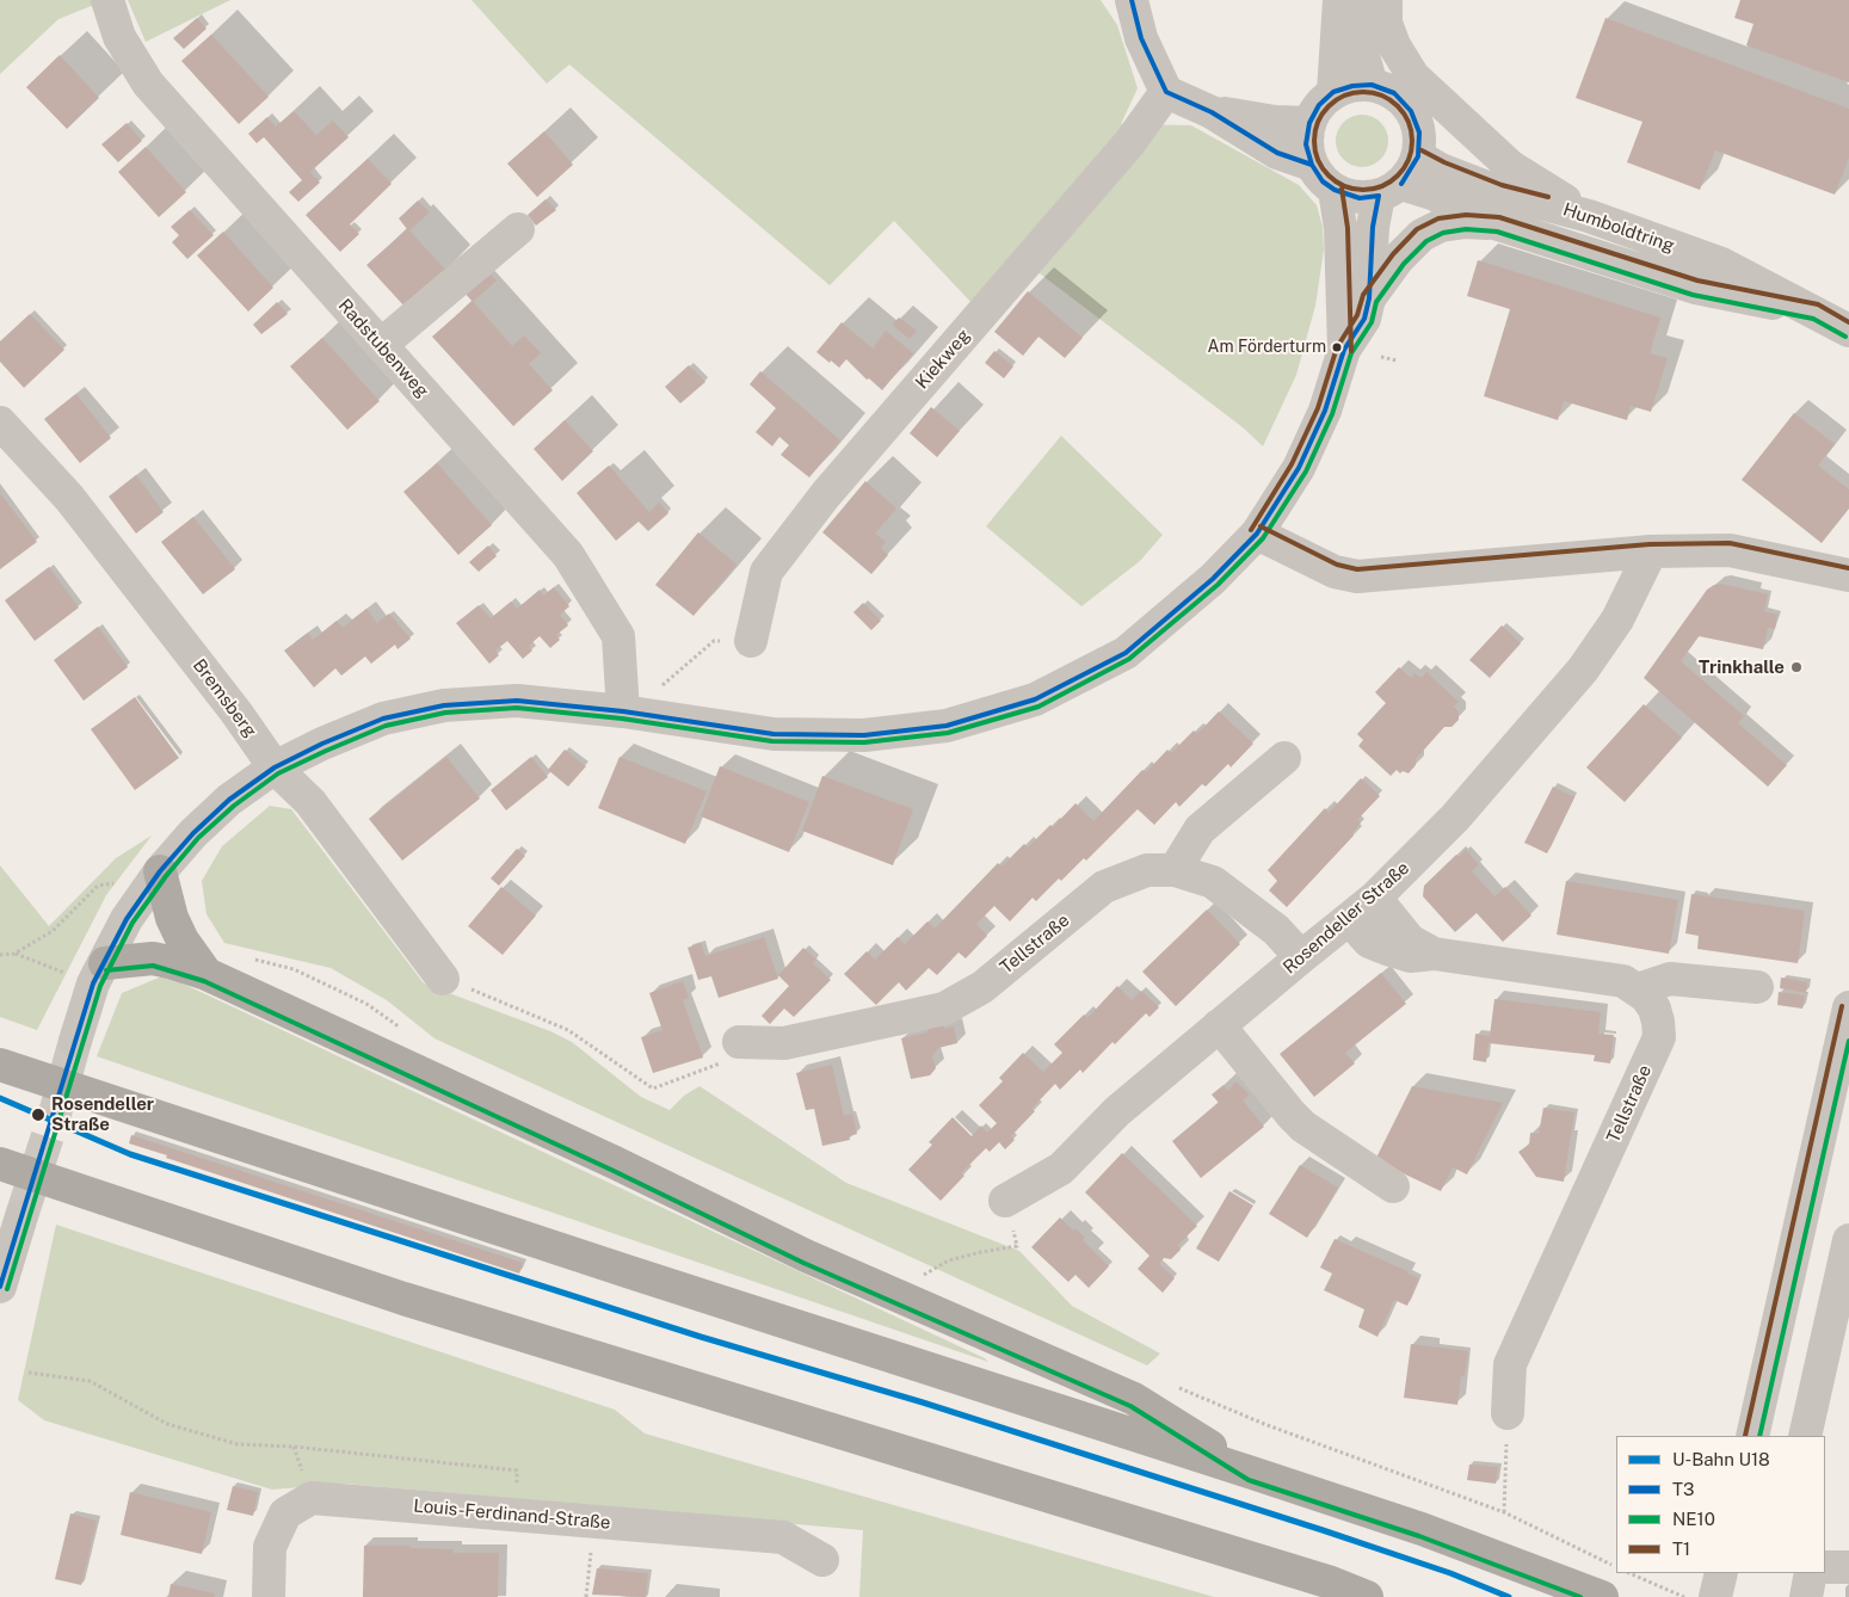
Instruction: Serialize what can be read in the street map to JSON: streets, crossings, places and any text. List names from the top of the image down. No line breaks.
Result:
{"streets":{"street":["Humboldtring","Radstubenweg","Kiekweg","Bremsberg","Rosendeller Straße","Tellstraße","Louis-Ferdinand-Straße"]},"crossings":[["Rosendeller Straße","Tellstraße"]],"places":["Am Förderturm","Trinkhalle","Rosendeller Straße"],"lines":["transit line T3","transit line T1","transit line NE10","metro line U18"],"legend":["U-Bahn U18","T3","NE10","T1"]}
